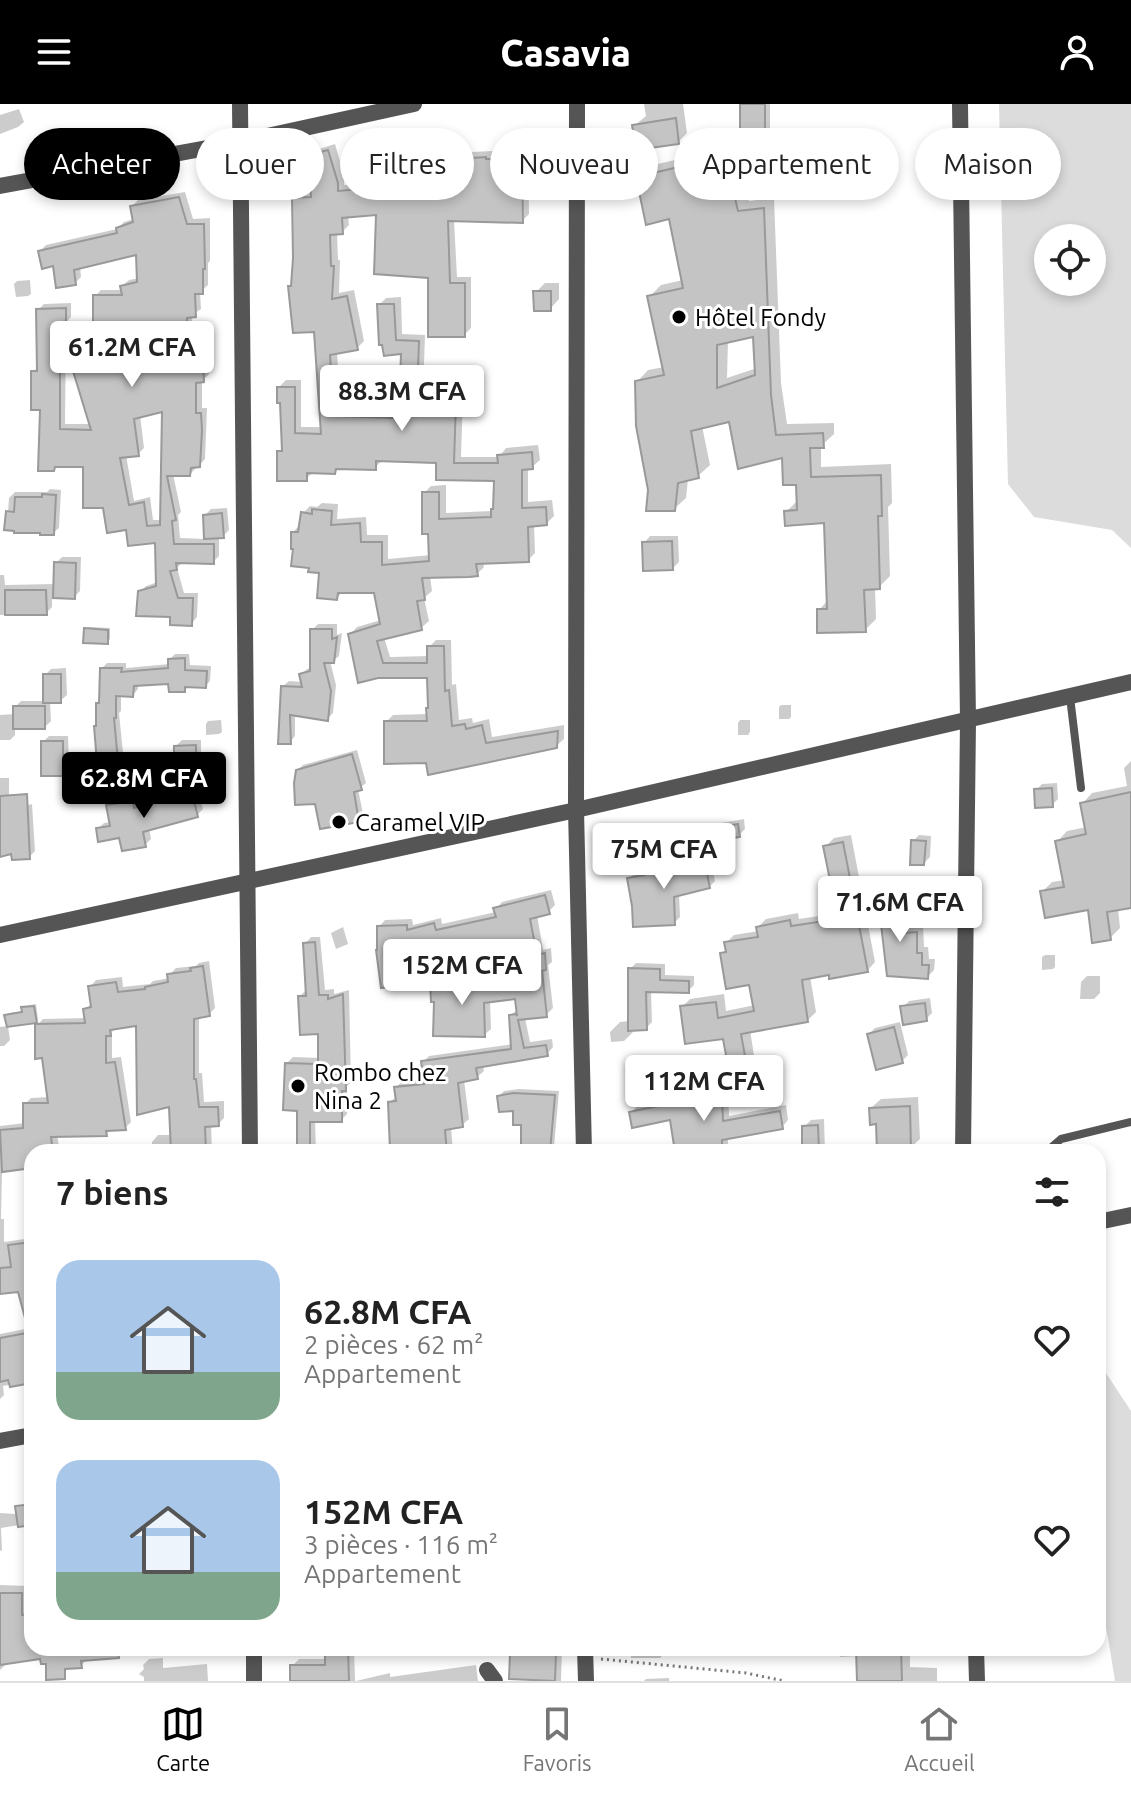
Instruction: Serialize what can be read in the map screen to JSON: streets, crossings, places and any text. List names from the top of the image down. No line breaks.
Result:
{"places":["Hôtel Fondy","Caramel VIP","Rombo chez Nina 2"],"page":{"header":"Casavia","chip":["Acheter","Louer","Filtres","Nouveau","Appartement","Maison"],"price":["61.2M CFA","88.3M CFA","62.8M CFA","75M CFA","71.6M CFA","152M CFA","112M CFA"],"heading":"7 biens","list":[{"name":"62.8M CFA","note":"2 pièces · 62 m² · Appartement"},{"name":"152M CFA","note":"3 pièces · 116 m² · Appartement"}],"tabs":["Carte","Favoris","Accueil"]}}
